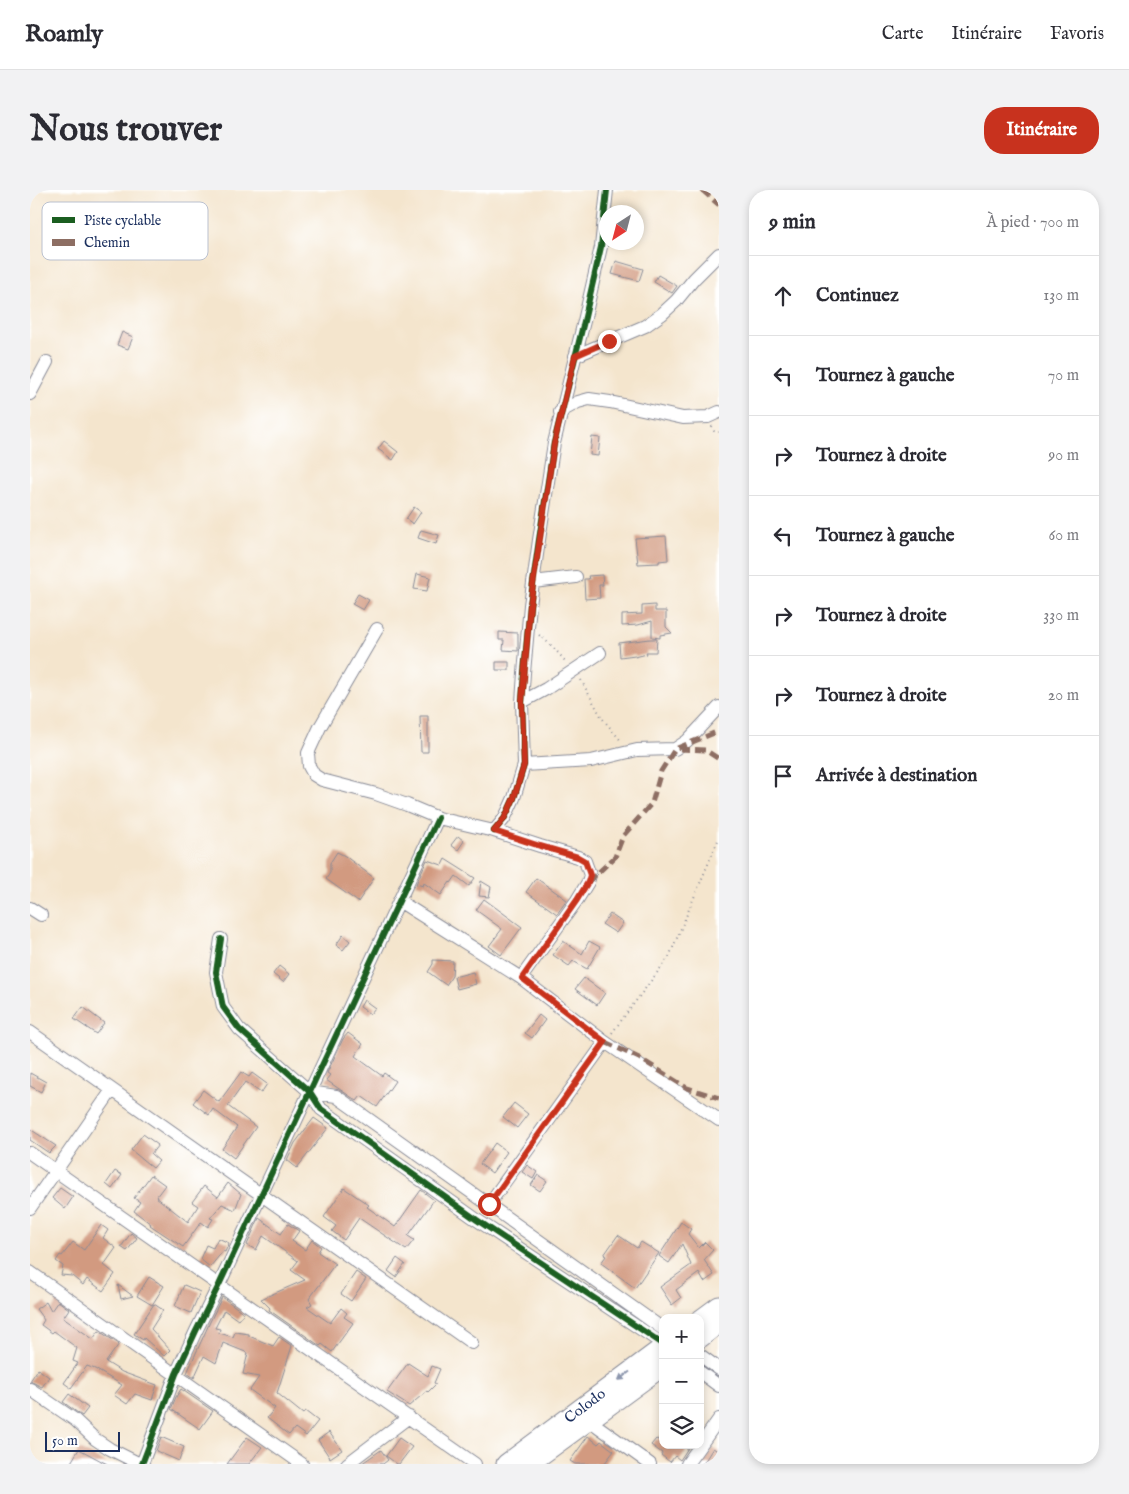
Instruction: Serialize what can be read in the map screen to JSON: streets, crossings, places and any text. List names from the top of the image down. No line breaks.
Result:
{"streets":{"main road":["Colodo"]},"legend":["Piste cyclable","Chemin"],"scale_bar":"50 m","north":"bottom left","page":{"header":"Roamly","nav":["Carte","Itinéraire","Favoris"],"buttons":"Itinéraire","title":"Nous trouver","heading":["9 min","À pied · 700 m"],"list":[["Continuez","130 m"],["Tournez à gauche","70 m"],["Tournez à droite","90 m"],["Tournez à gauche","60 m"],["Tournez à droite","330 m"],["Tournez à droite","20 m"],"Arrivée à destination"],"map_buttons":["+","−"],"scale":"50 m"}}
